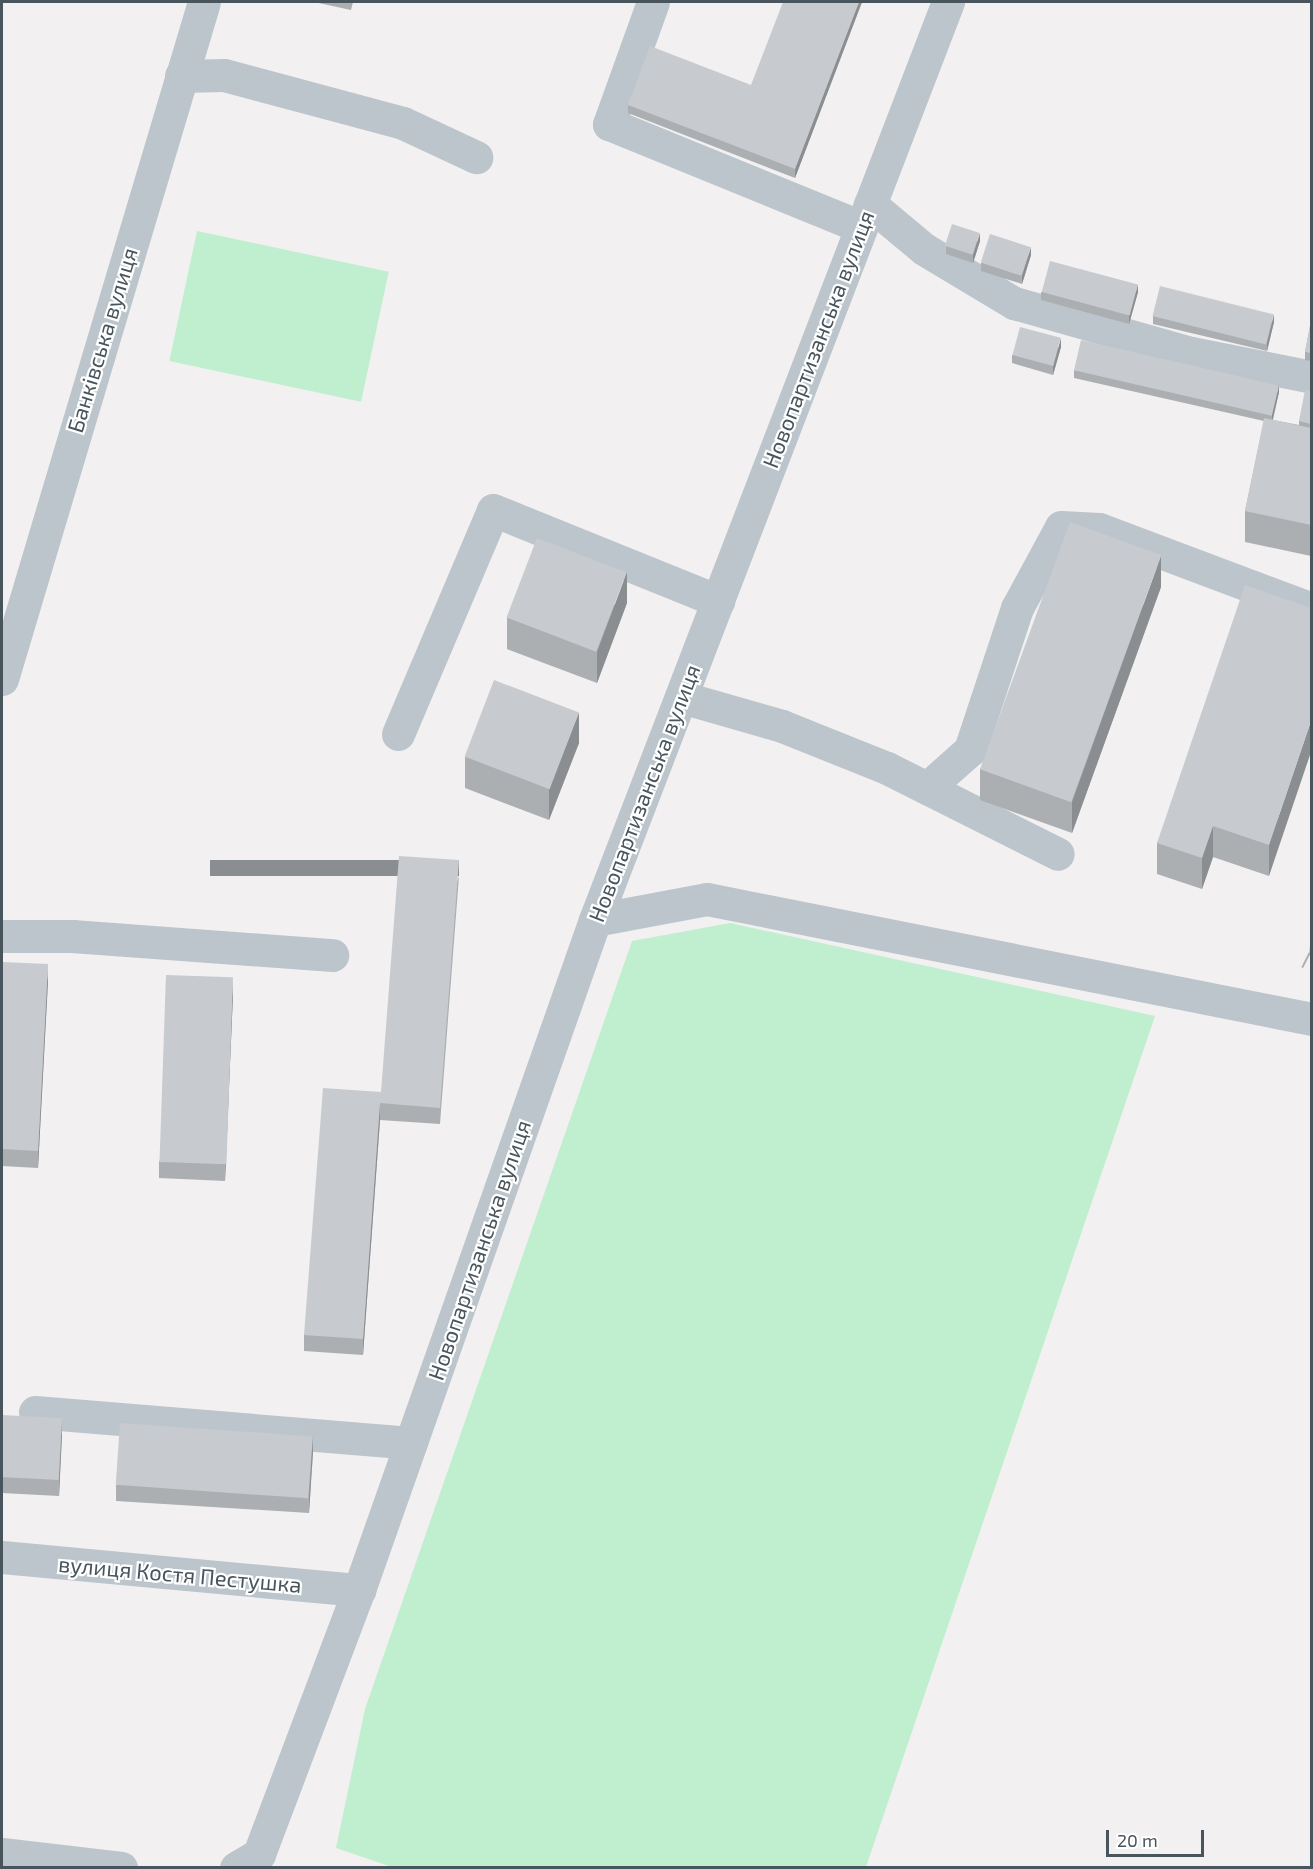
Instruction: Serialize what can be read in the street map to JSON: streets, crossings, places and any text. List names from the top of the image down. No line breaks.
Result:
{"streets":{"street":["Новопартизанська вулиця","Банківська вулиця","вулиця Костя Пестушка"]},"crossings":[["Новопартизанська вулиця","вулиця Костя Пестушка"]],"scale_bar":"20 m"}
